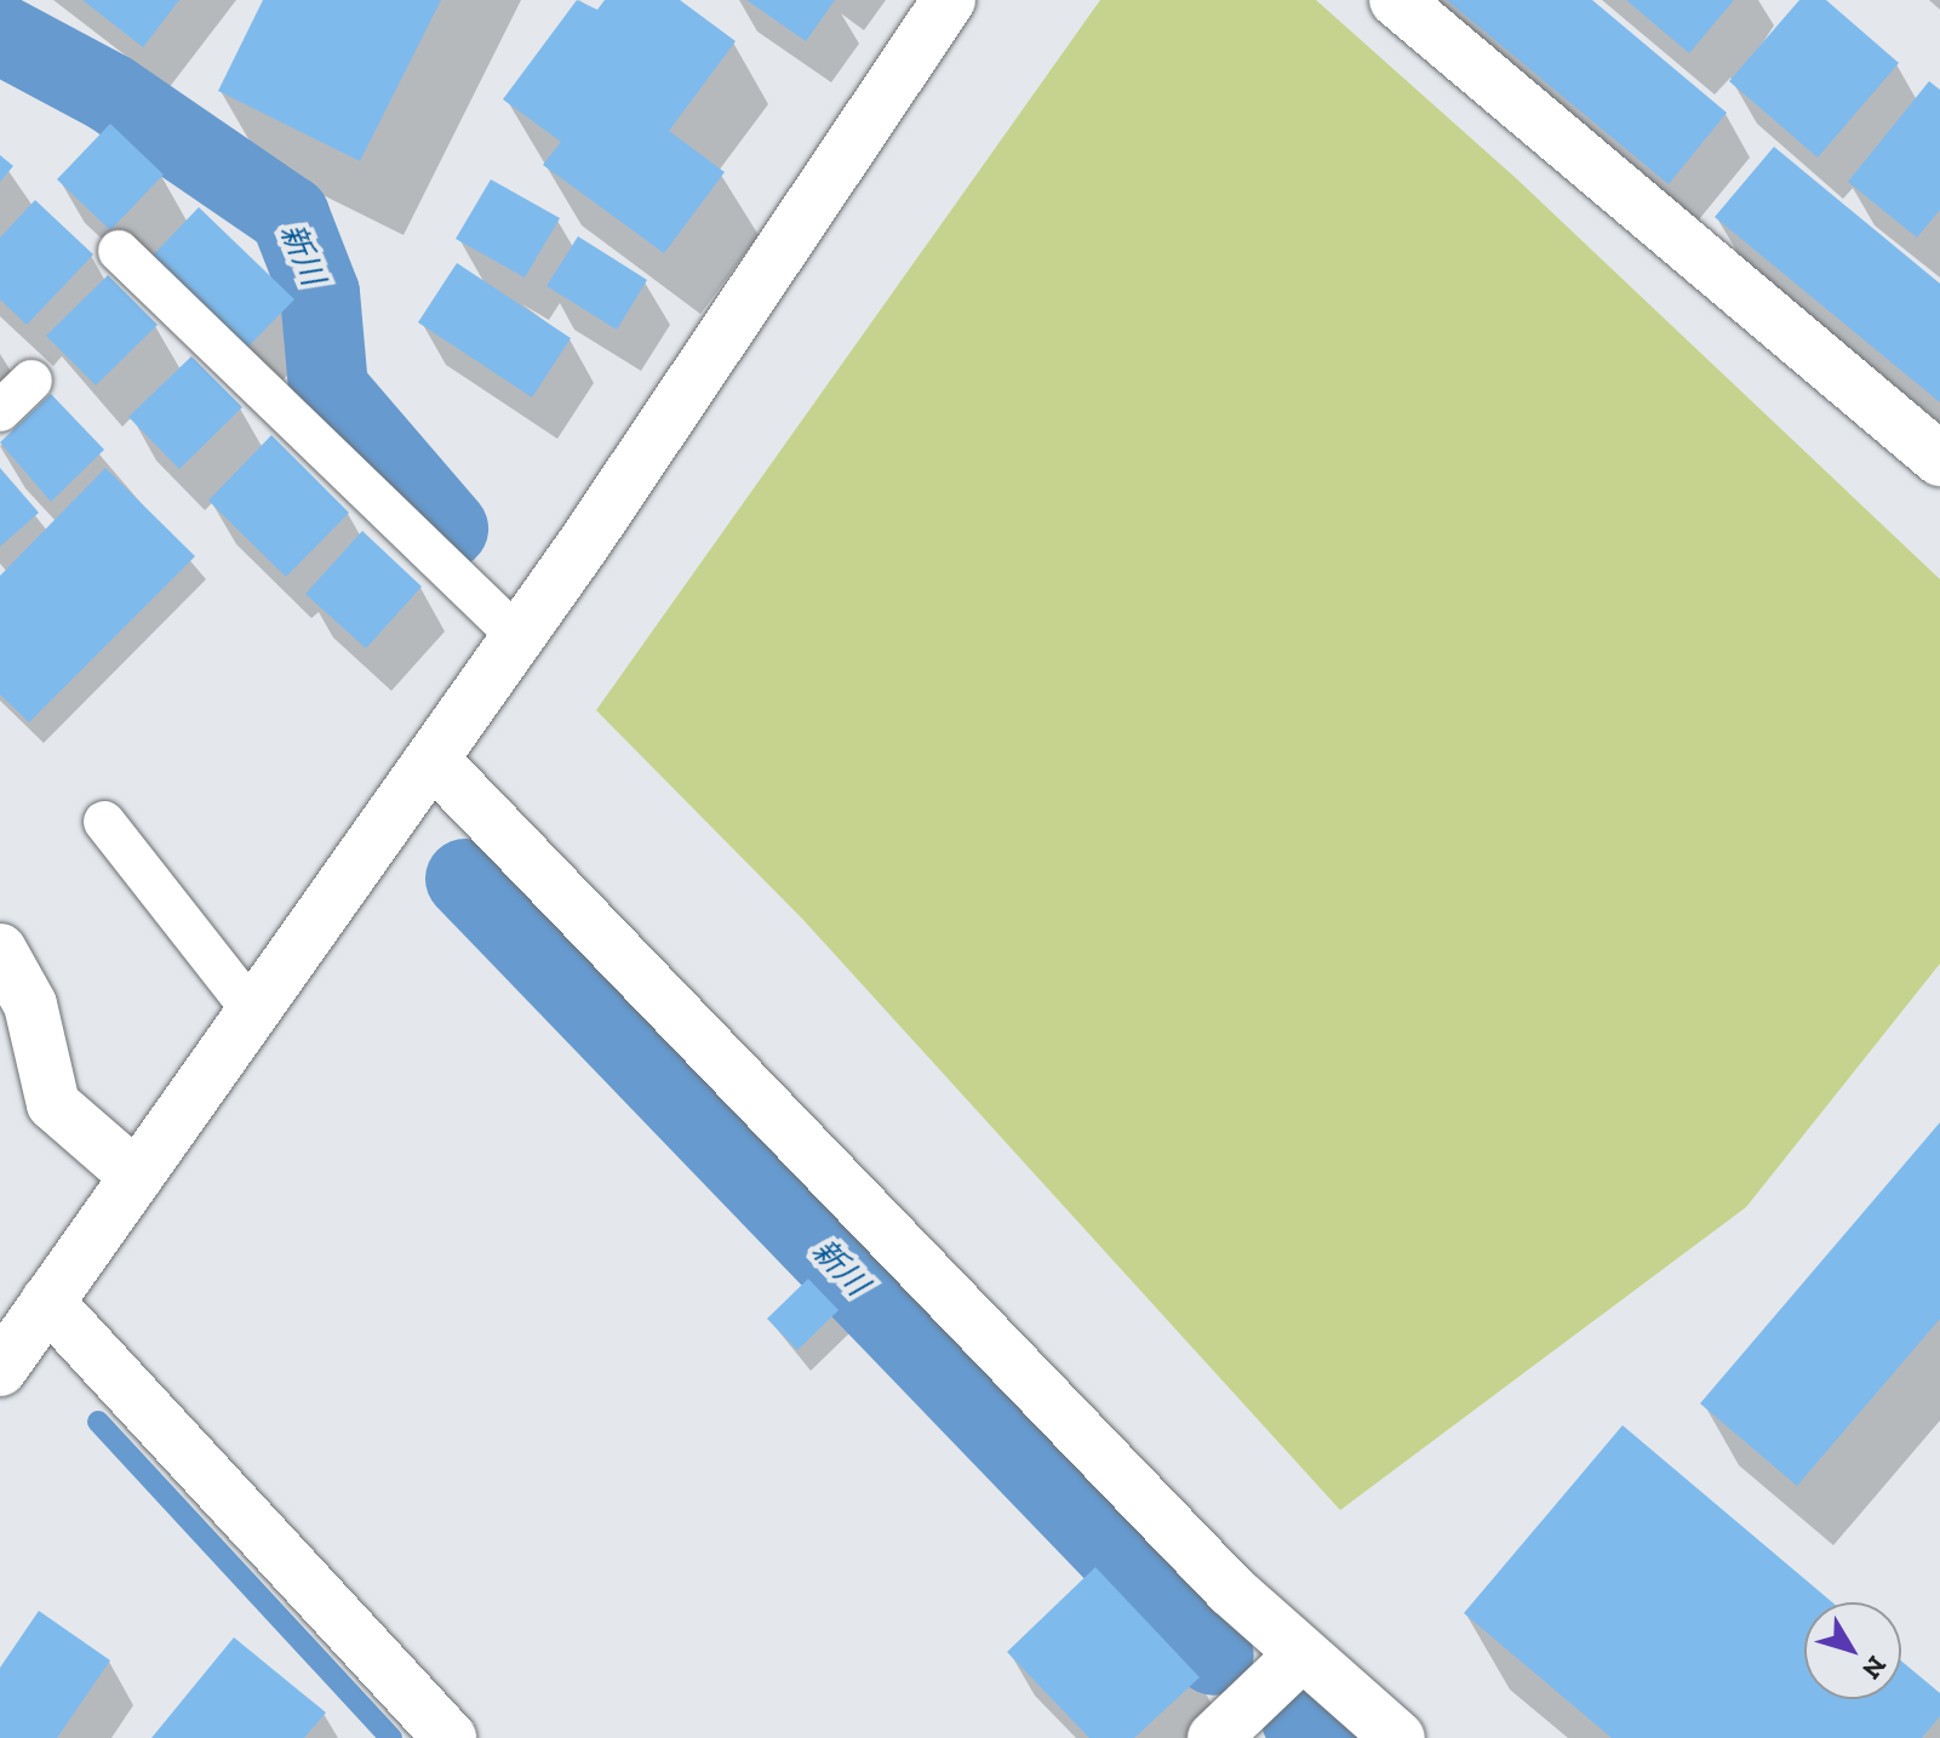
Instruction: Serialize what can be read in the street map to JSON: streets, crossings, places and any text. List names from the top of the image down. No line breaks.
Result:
{"water":["新川"],"north":"bottom right"}
